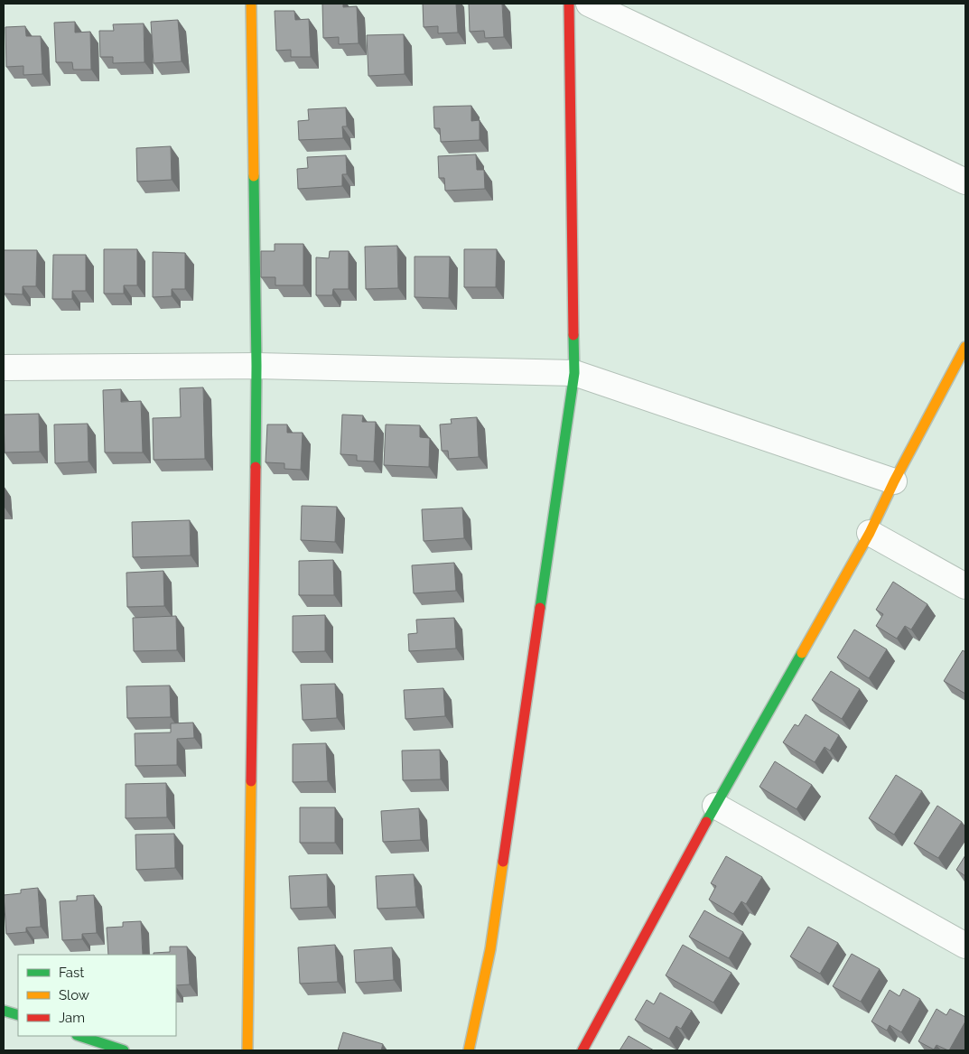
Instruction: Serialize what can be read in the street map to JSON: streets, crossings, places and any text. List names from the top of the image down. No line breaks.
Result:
{"legend":["Fast","Slow","Jam"]}
